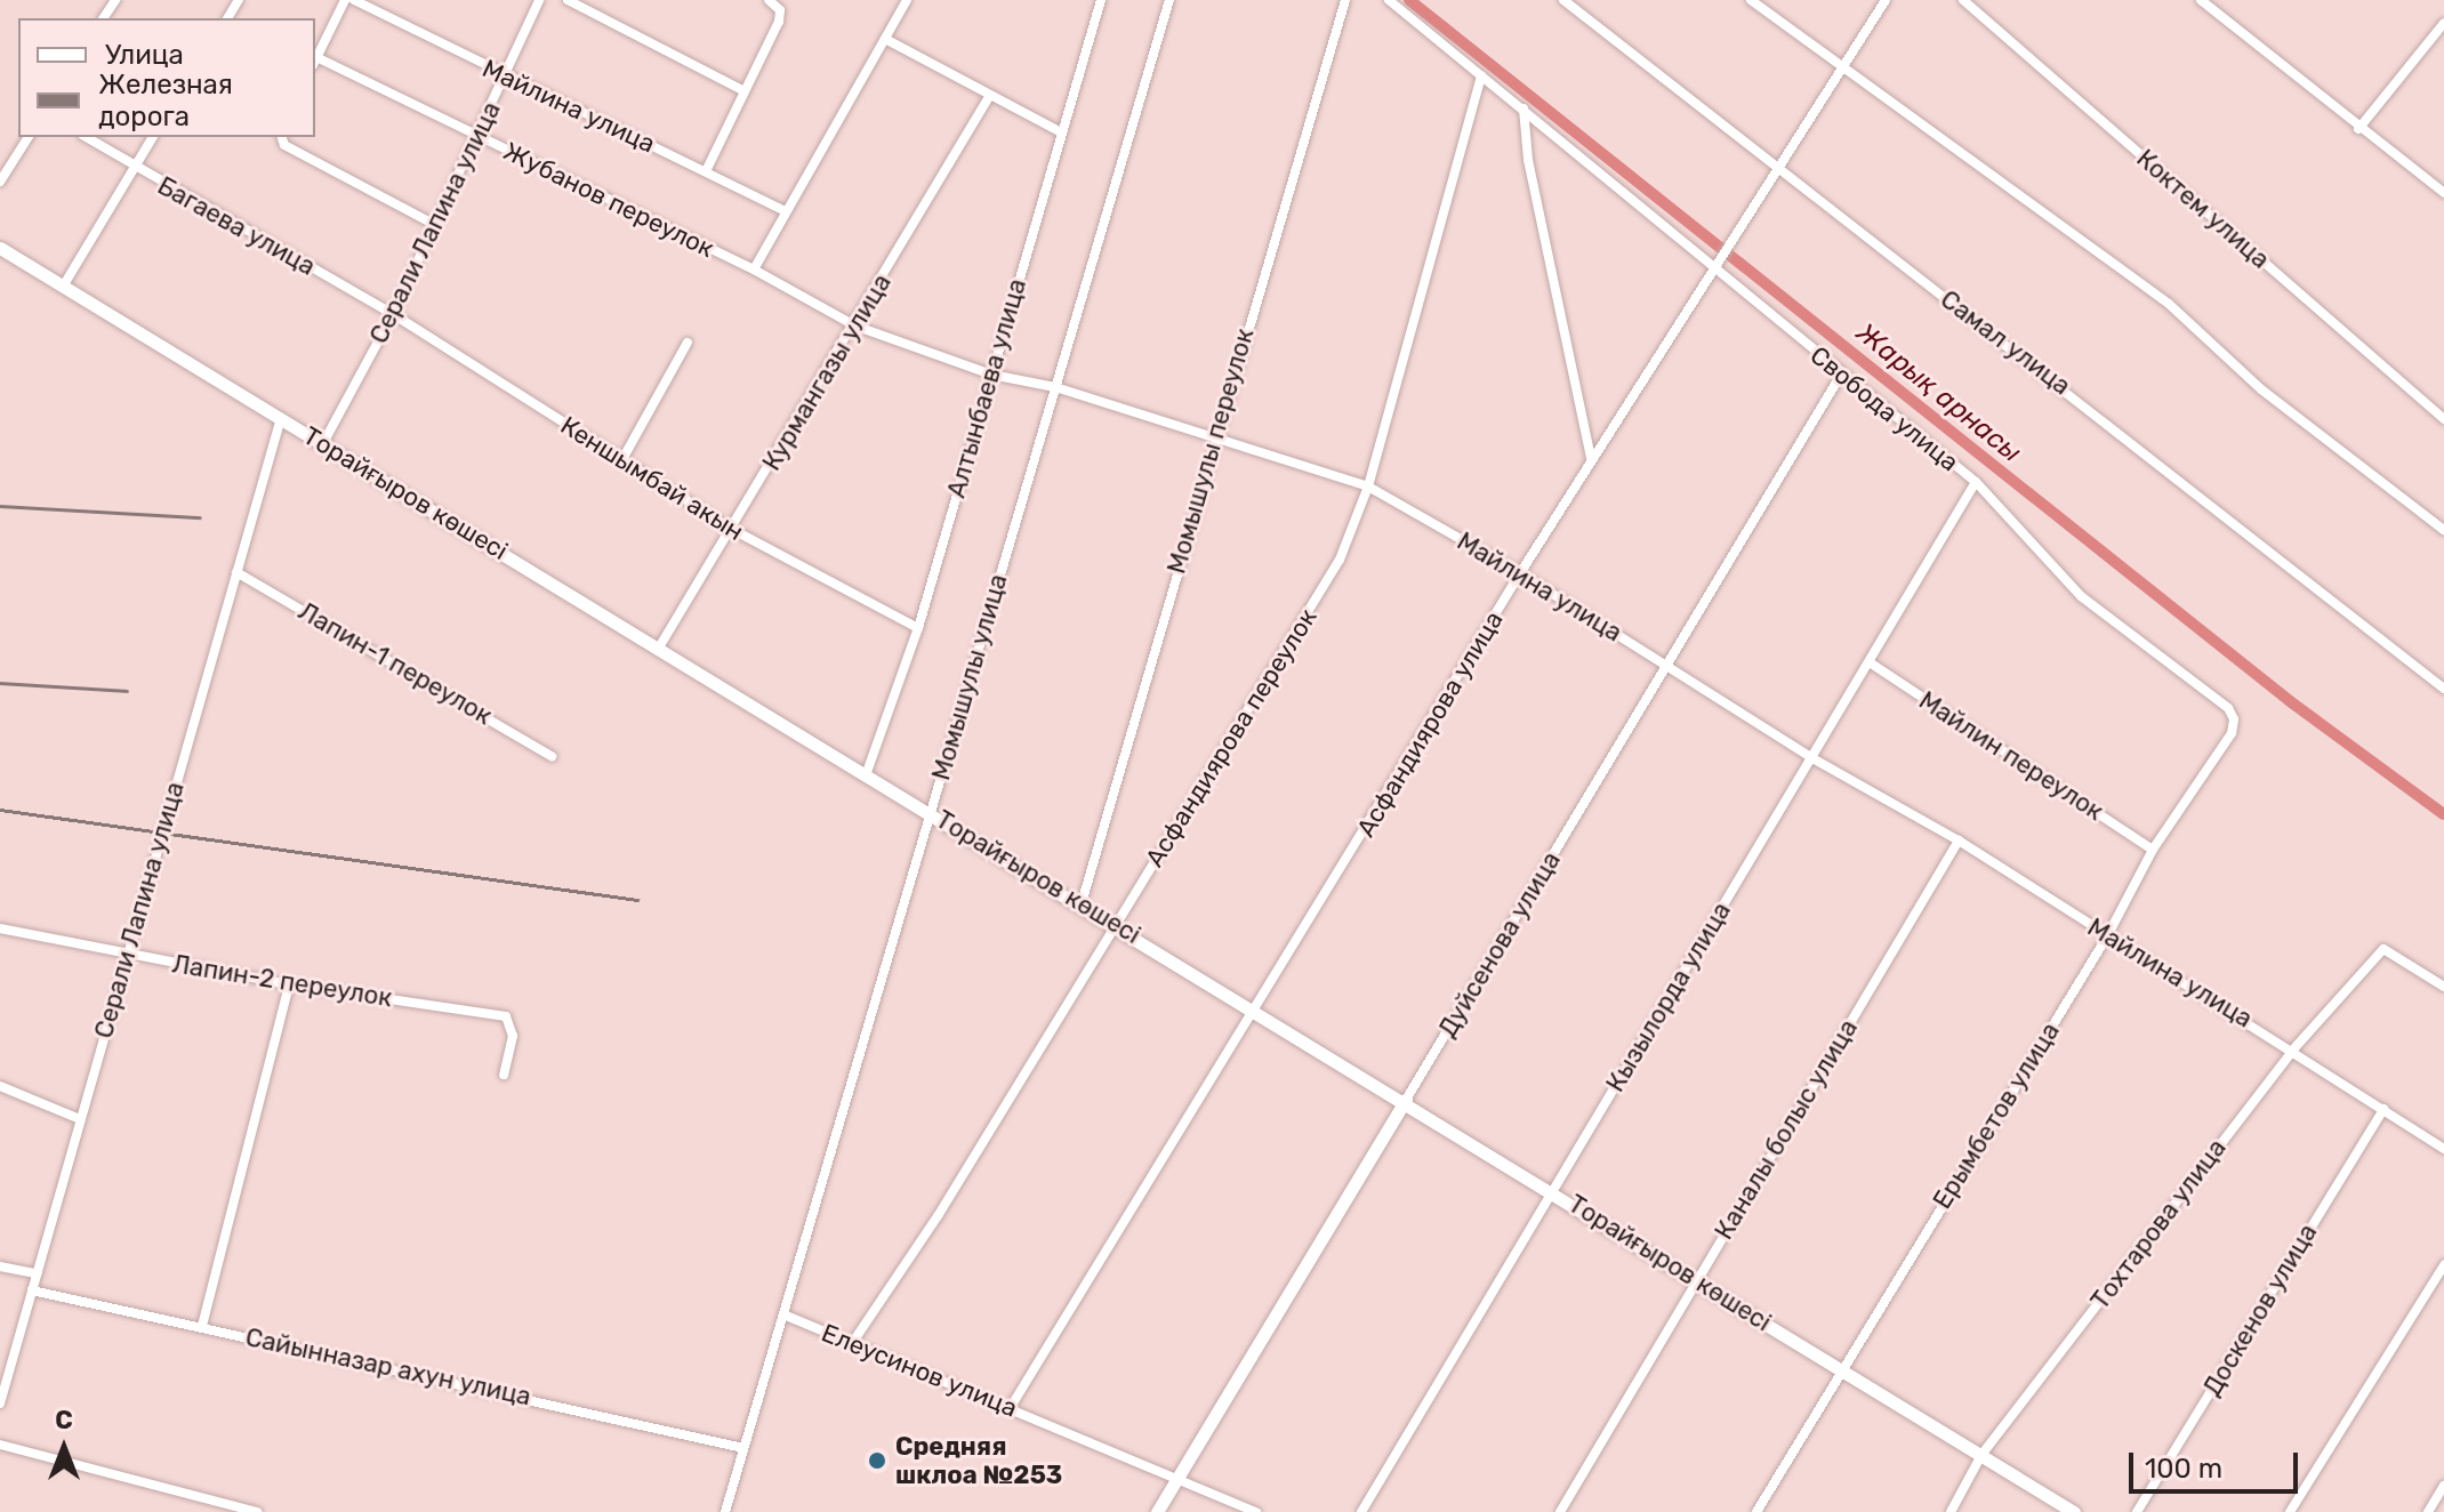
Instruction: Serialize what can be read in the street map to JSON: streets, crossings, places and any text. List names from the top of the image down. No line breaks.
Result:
{"streets":{"street":["Майлина улица","Жубанов переулок","Коктем улица","Серали Лапина улица","Багаева улица","Самал улица","Курмангазы улица","Алтынбаева улица","Свобода улица","Момышулы переулок","Кеншымбай акын","Торайғыров көшесі","Лапин-1 переулок","Момышулы улица","Асфандиярова улица","Асфандиярова переулок","Майлин переулок","Дуйсенова улица","Лапин-2 переулок","Кызылорда улица","Ерымбетов улица","Каналы болыс улица","Тохтарова улица","Доскенов улица","Сайынназар ахун улица","Елеусинов улица"]},"crossings":[["Майлина улица","Жубанов переулок"],["Майлина улица","Серали Лапина улица"],["Майлина улица","Курмангазы улица"],["Майлина улица","Алтынбаева улица"],["Майлина улица","Момышулы переулок"],["Майлина улица","Момышулы улица"],["Майлина улица","Асфандиярова улица"],["Майлина улица","Асфандиярова переулок"],["Майлина улица","Дуйсенова улица"],["Майлина улица","Кызылорда улица"],["Майлина улица","Ерымбетов улица"],["Майлина улица","Каналы болыс улица"],["Майлина улица","Тохтарова улица"],["Майлина улица","Доскенов улица"],["Жубанов переулок","Серали Лапина улица"],["Серали Лапина улица","Багаева улица"],["Серали Лапина улица","Кеншымбай акын"],["Серали Лапина улица","Торайғыров көшесі"],["Серали Лапина улица","Лапин-1 переулок"],["Серали Лапина улица","Лапин-2 переулок"],["Серали Лапина улица","Сайынназар ахун улица"],["Багаева улица","Кеншымбай акын"],["Самал улица","Асфандиярова улица"],["Курмангазы улица","Кеншымбай акын"],["Курмангазы улица","Торайғыров көшесі"],["Алтынбаева улица","Кеншымбай акын"],["Алтынбаева улица","Торайғыров көшесі"],["Свобода улица","Асфандиярова улица"],["Свобода улица","Асфандиярова переулок"],["Свобода улица","Дуйсенова улица"],["Свобода улица","Кызылорда улица"],["Свобода улица","Ерымбетов улица"],["Момышулы переулок","Торайғыров көшесі"],["Торайғыров көшесі","Момышулы улица"],["Торайғыров көшесі","Асфандиярова улица"],["Торайғыров көшесі","Асфандиярова переулок"],["Торайғыров көшесі","Дуйсенова улица"],["Торайғыров көшесі","Кызылорда улица"],["Торайғыров көшесі","Ерымбетов улица"],["Торайғыров көшесі","Каналы болыс улица"],["Торайғыров көшесі","Тохтарова улица"],["Момышулы улица","Сайынназар ахун улица"],["Момышулы улица","Елеусинов улица"],["Асфандиярова улица","Елеусинов улица"],["Асфандиярова переулок","Елеусинов улица"],["Майлин переулок","Кызылорда улица"],["Майлин переулок","Ерымбетов улица"],["Дуйсенова улица","Елеусинов улица"]],"water":["Жарық арнасы"],"places":["Средняя шклоа №253"],"legend":["Улица","Железная дорога"],"scale_bar":"100 m","north":"top"}
